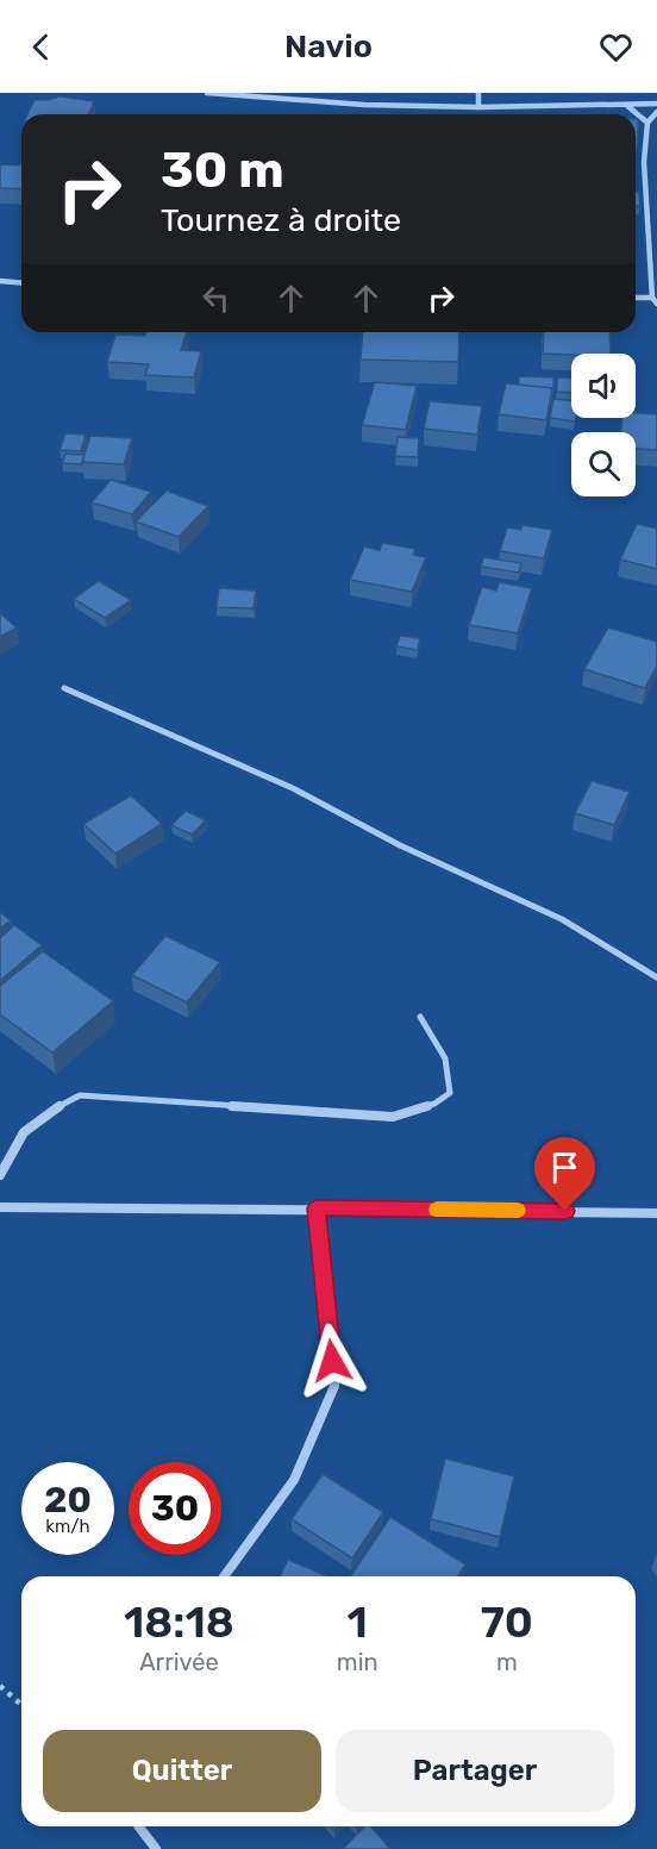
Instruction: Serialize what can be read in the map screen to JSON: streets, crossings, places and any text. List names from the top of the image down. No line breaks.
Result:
{"page":{"header":"Navio","turn":["30 m","Tournez à droite"],"speed":"20 km/h","limit":"30","eta":["18:18","Arrivée","1","min","70","m"],"buttons":["Quitter","Partager"]}}
